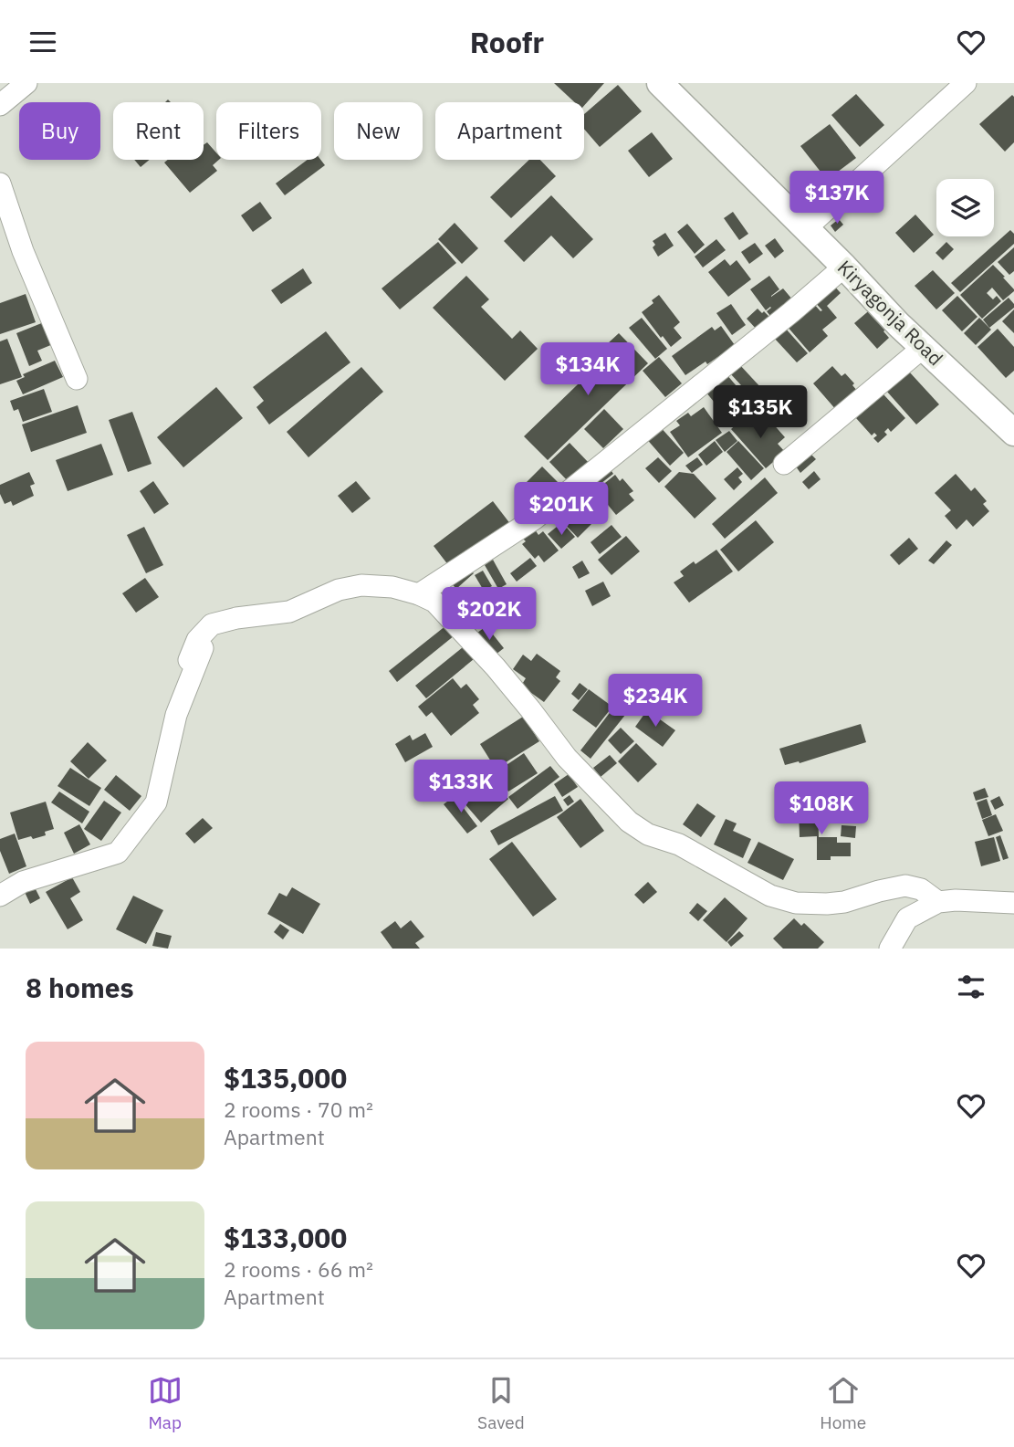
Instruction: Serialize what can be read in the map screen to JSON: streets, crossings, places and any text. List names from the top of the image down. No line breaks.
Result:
{"streets":{"street":["Kiryagonja Road"]},"page":{"header":"Roofr","chip":["Buy","Rent","Filters","New","Apartment"],"price":["$137K","$134K","$135K","$201K","$202K","$234K","$133K","$108K"],"heading":"8 homes","list":[{"name":"$135,000","note":"2 rooms · 70 m² · Apartment"},{"name":"$133,000","note":"2 rooms · 66 m² · Apartment"}],"tabs":["Map","Saved","Home"]}}
